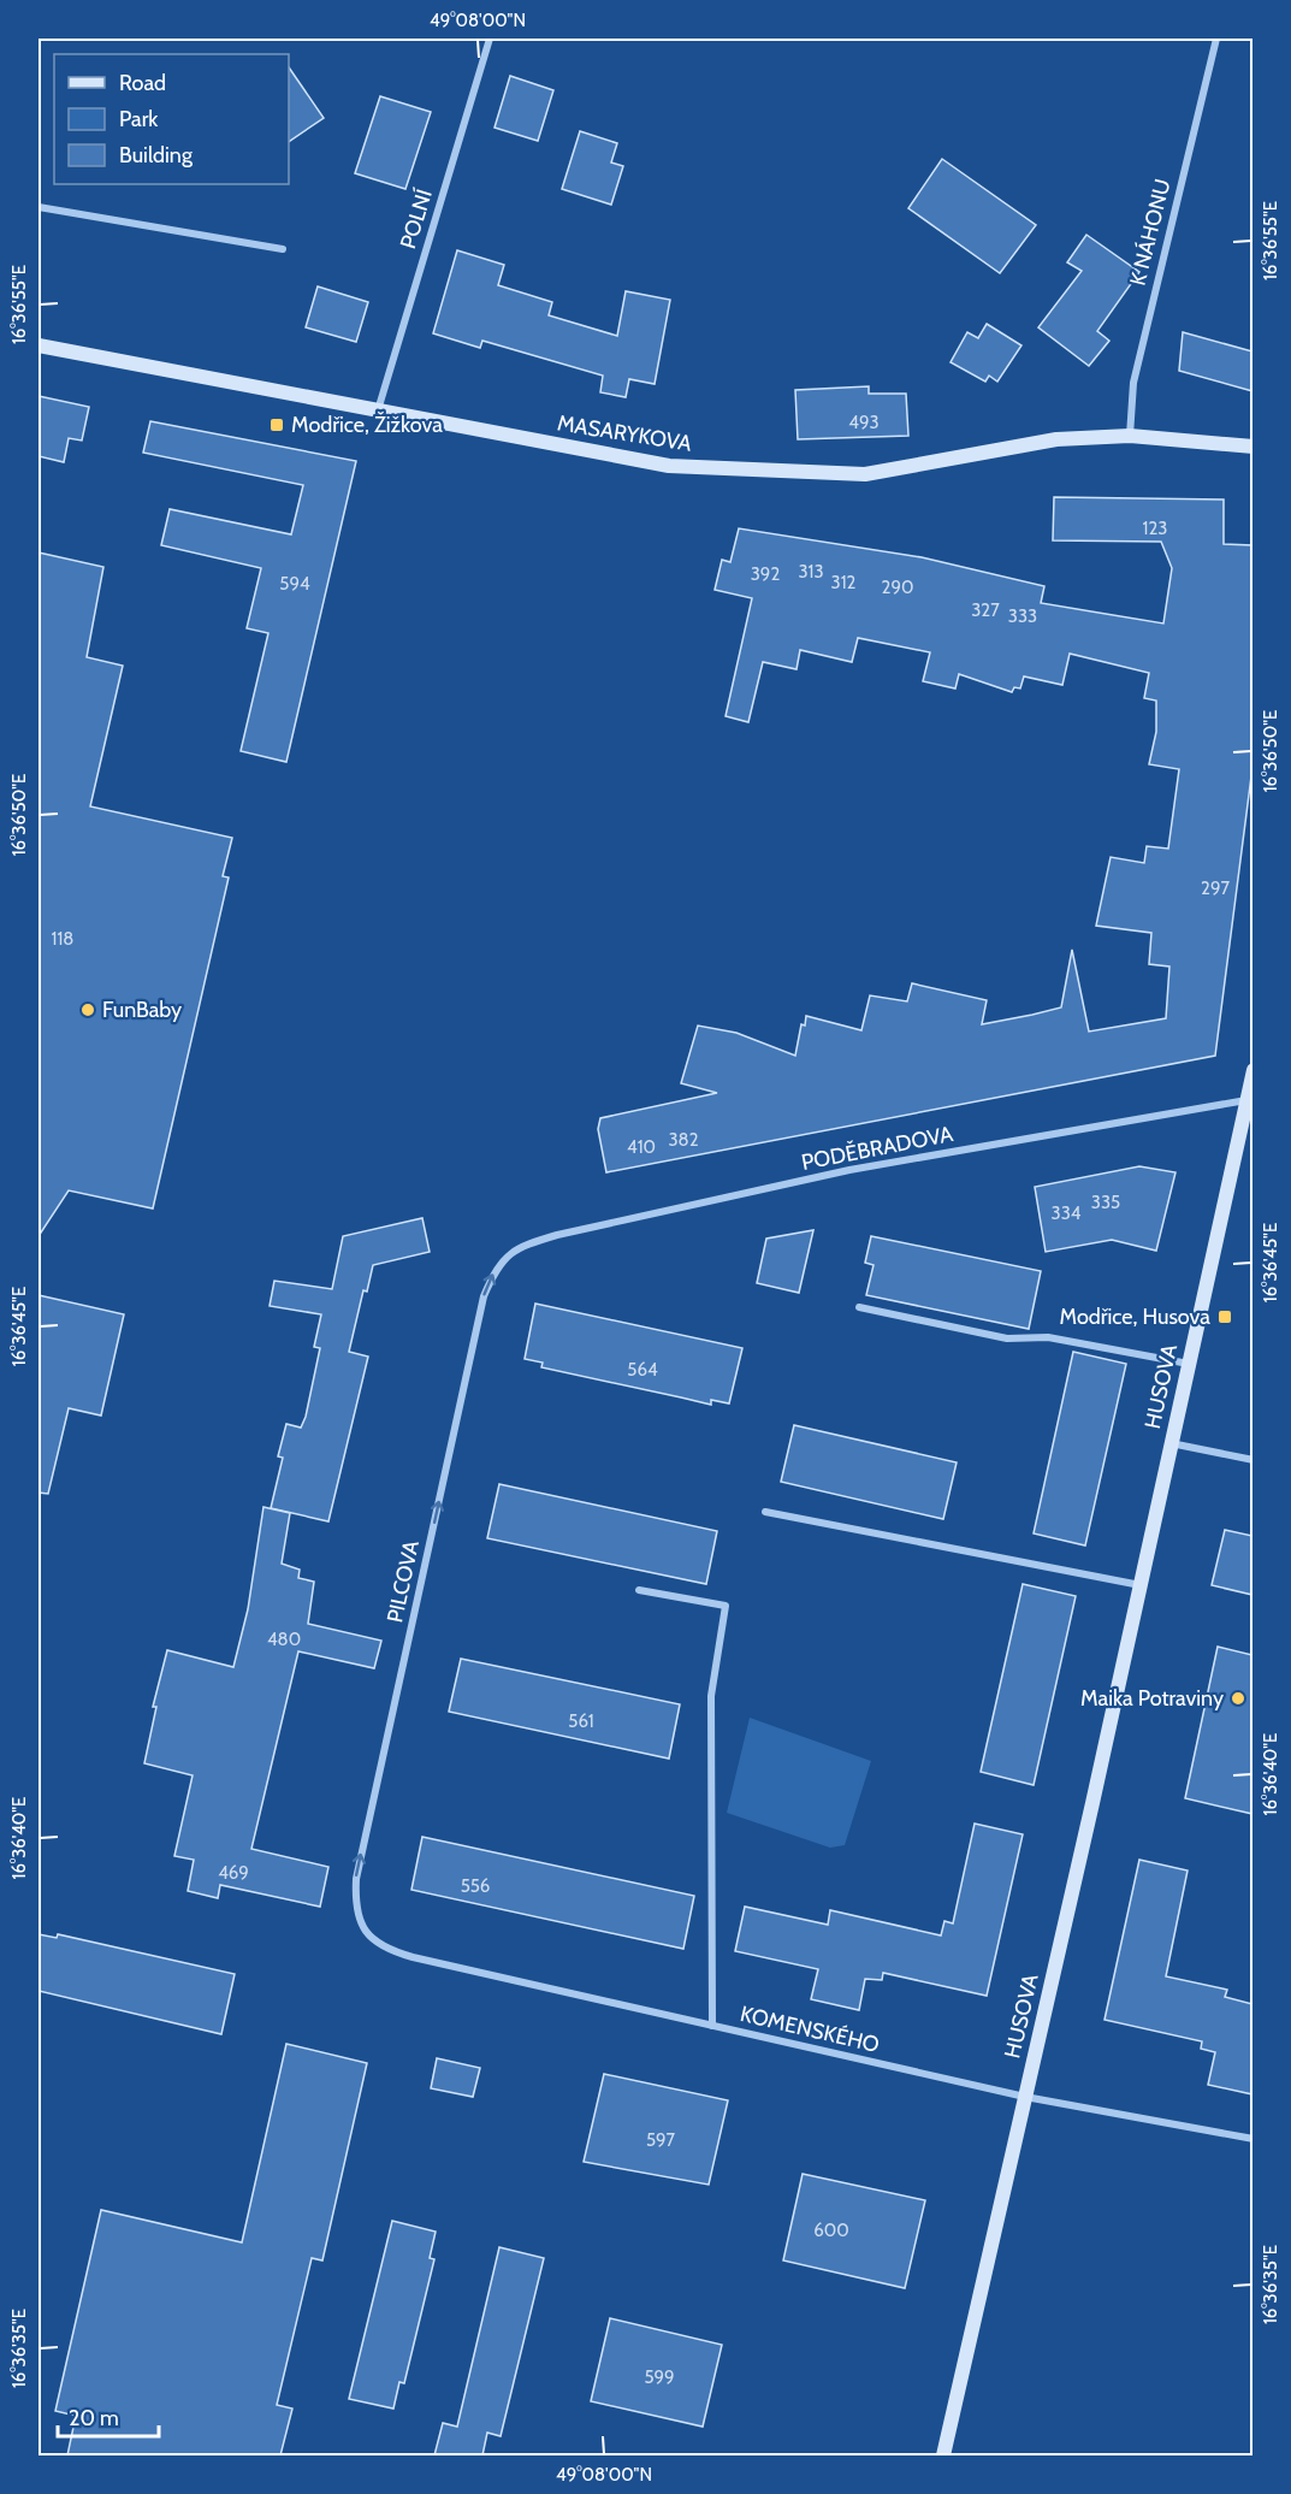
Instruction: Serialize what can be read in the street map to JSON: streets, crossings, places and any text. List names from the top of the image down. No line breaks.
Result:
{"streets":{"street":["POLNÍ","K NÁHONU","MASARYKOVA","PODĚBRADOVA","HUSOVA","PILCOVA","KOMENSKÉHO"]},"crossings":[["POLNÍ","MASARYKOVA"],["K NÁHONU","MASARYKOVA"],["PODĚBRADOVA","HUSOVA"],["PODĚBRADOVA","PILCOVA"],["HUSOVA","KOMENSKÉHO"],["PILCOVA","KOMENSKÉHO"]],"one_way":["PILCOVA"],"places":{"transit":["Modřice, Žižkova","Modřice, Husova"],"other":["FunBaby","Maika Potraviny"]},"house_numbers":["493","123","313","392","312","594","290","327","333","297","118","382","410","335","334","564","480","561","469","556","597","600","599"],"legend":["Road","Park","Building"],"scale_bar":"20 m","coordinates":["49°08'00\"N","16°36'55\"E","16°36'50\"E","16°36'45\"E","16°36'40\"E","16°36'35\"E"]}
